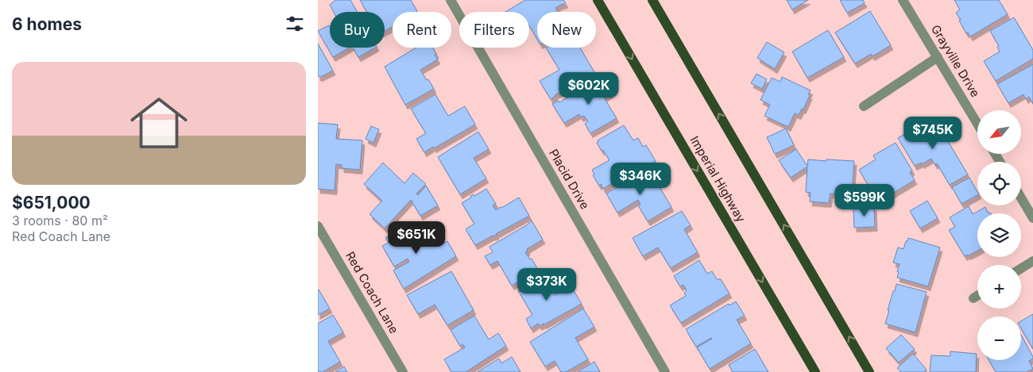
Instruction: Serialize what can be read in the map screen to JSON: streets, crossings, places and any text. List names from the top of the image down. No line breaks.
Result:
{"streets":{"main road":["Imperial Highway"],"street":["Grayville Drive","Placid Drive","Red Coach Lane"]},"north":"bottom left","page":{"heading":"6 homes","chip":["Buy","Rent","Filters","New"],"list":[{"name":"$651,000","note":"3 rooms · 80 m² · Red Coach Lane"}],"price":["$602K","$745K","$346K","$599K","$651K","$373K"],"map_buttons":["+","−"]}}
